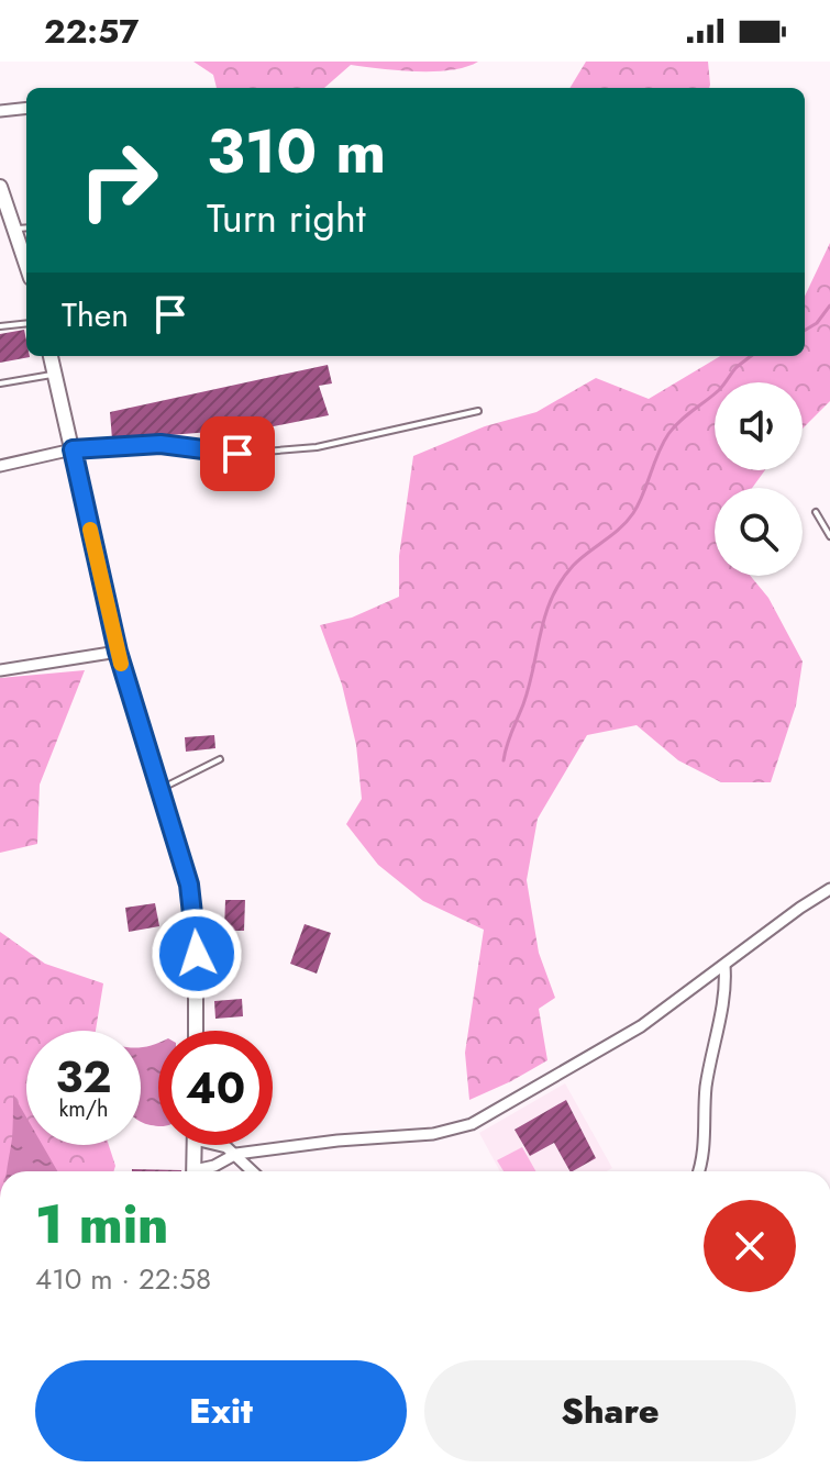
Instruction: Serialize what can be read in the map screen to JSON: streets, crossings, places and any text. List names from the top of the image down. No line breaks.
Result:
{"page":{"status":"22:57","turn":["310 m","Turn right"],"then":"Then","speed":"32 km/h","limit":"40","heading":["1 min","410 m · 22:58"],"buttons":["Exit","Share"]}}
